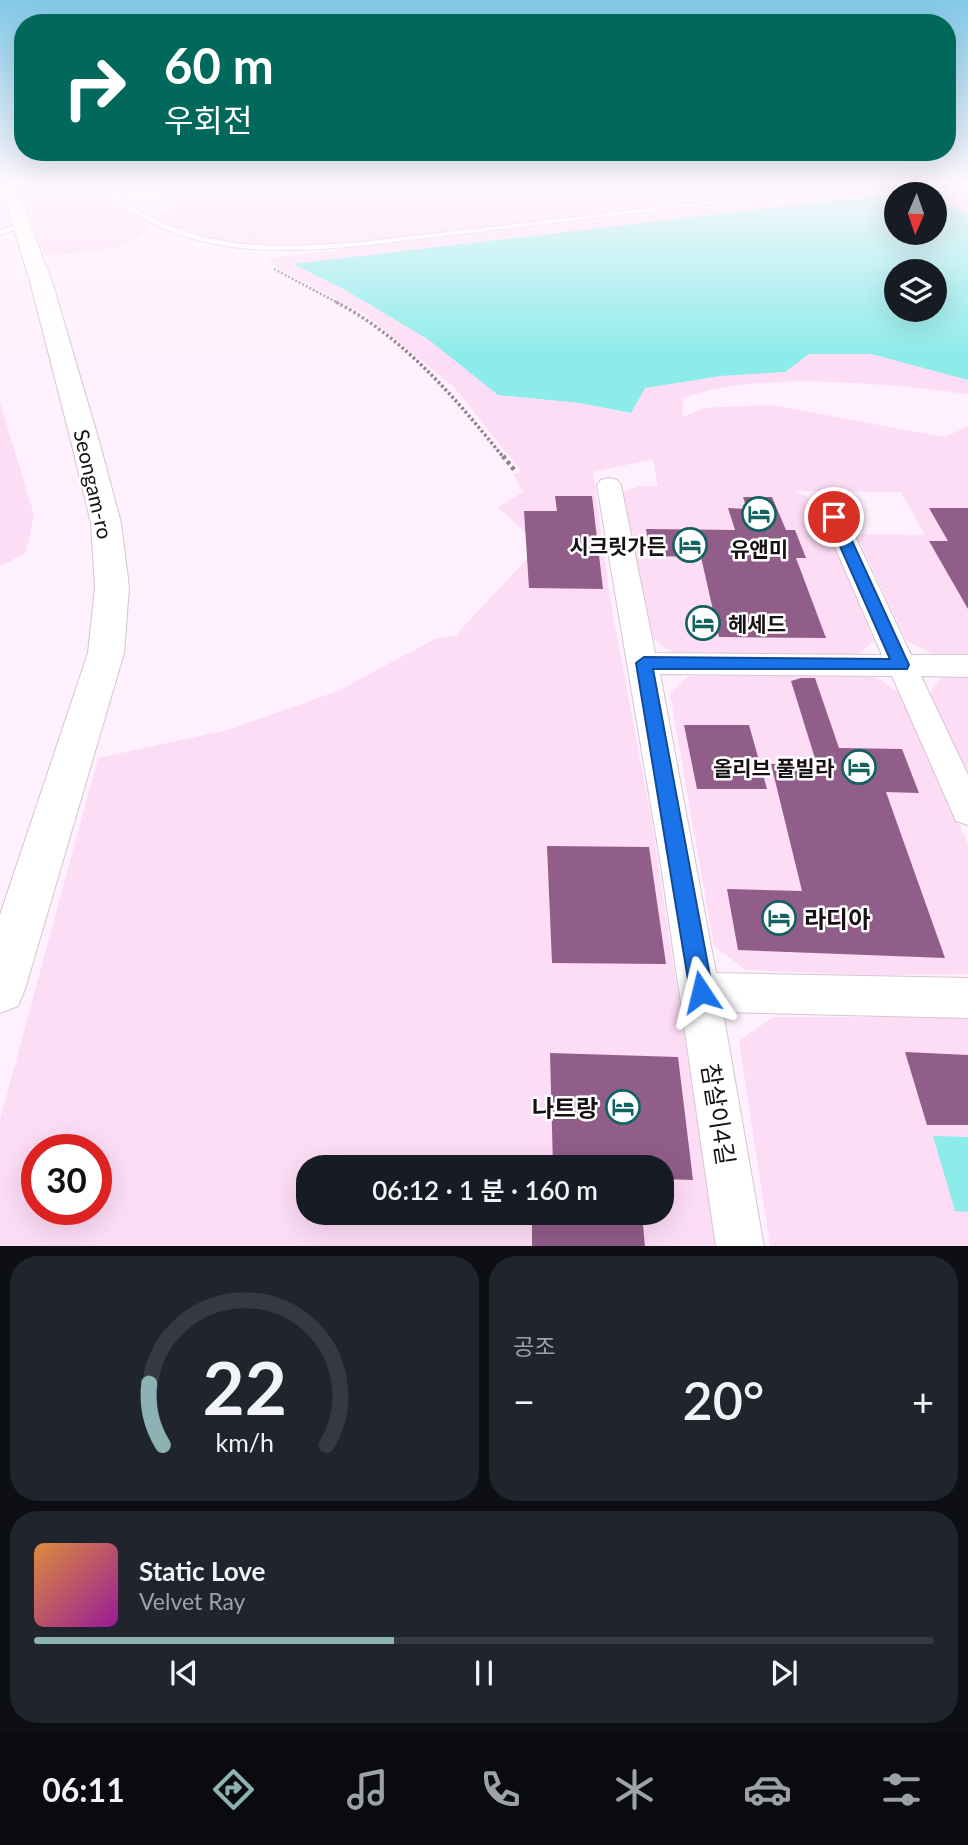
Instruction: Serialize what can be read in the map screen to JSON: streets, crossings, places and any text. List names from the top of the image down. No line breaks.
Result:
{"streets":{"street":["Seongam-ro","참살이4길"]},"places":{"hotel":["유앤미","시크릿가든","헤세드","올리브 풀빌라","라디아","나트랑"]},"north":"bottom","page":{"turn":["60 m","우회전"],"limit":"30","trip":"06:12 · 1 분 · 160 m","tile":"공조","heat":["−","20°","+"],"song":["Static Love","Velvet Ray"],"tabs":"06:11","gauge":["22","km/h"]}}
